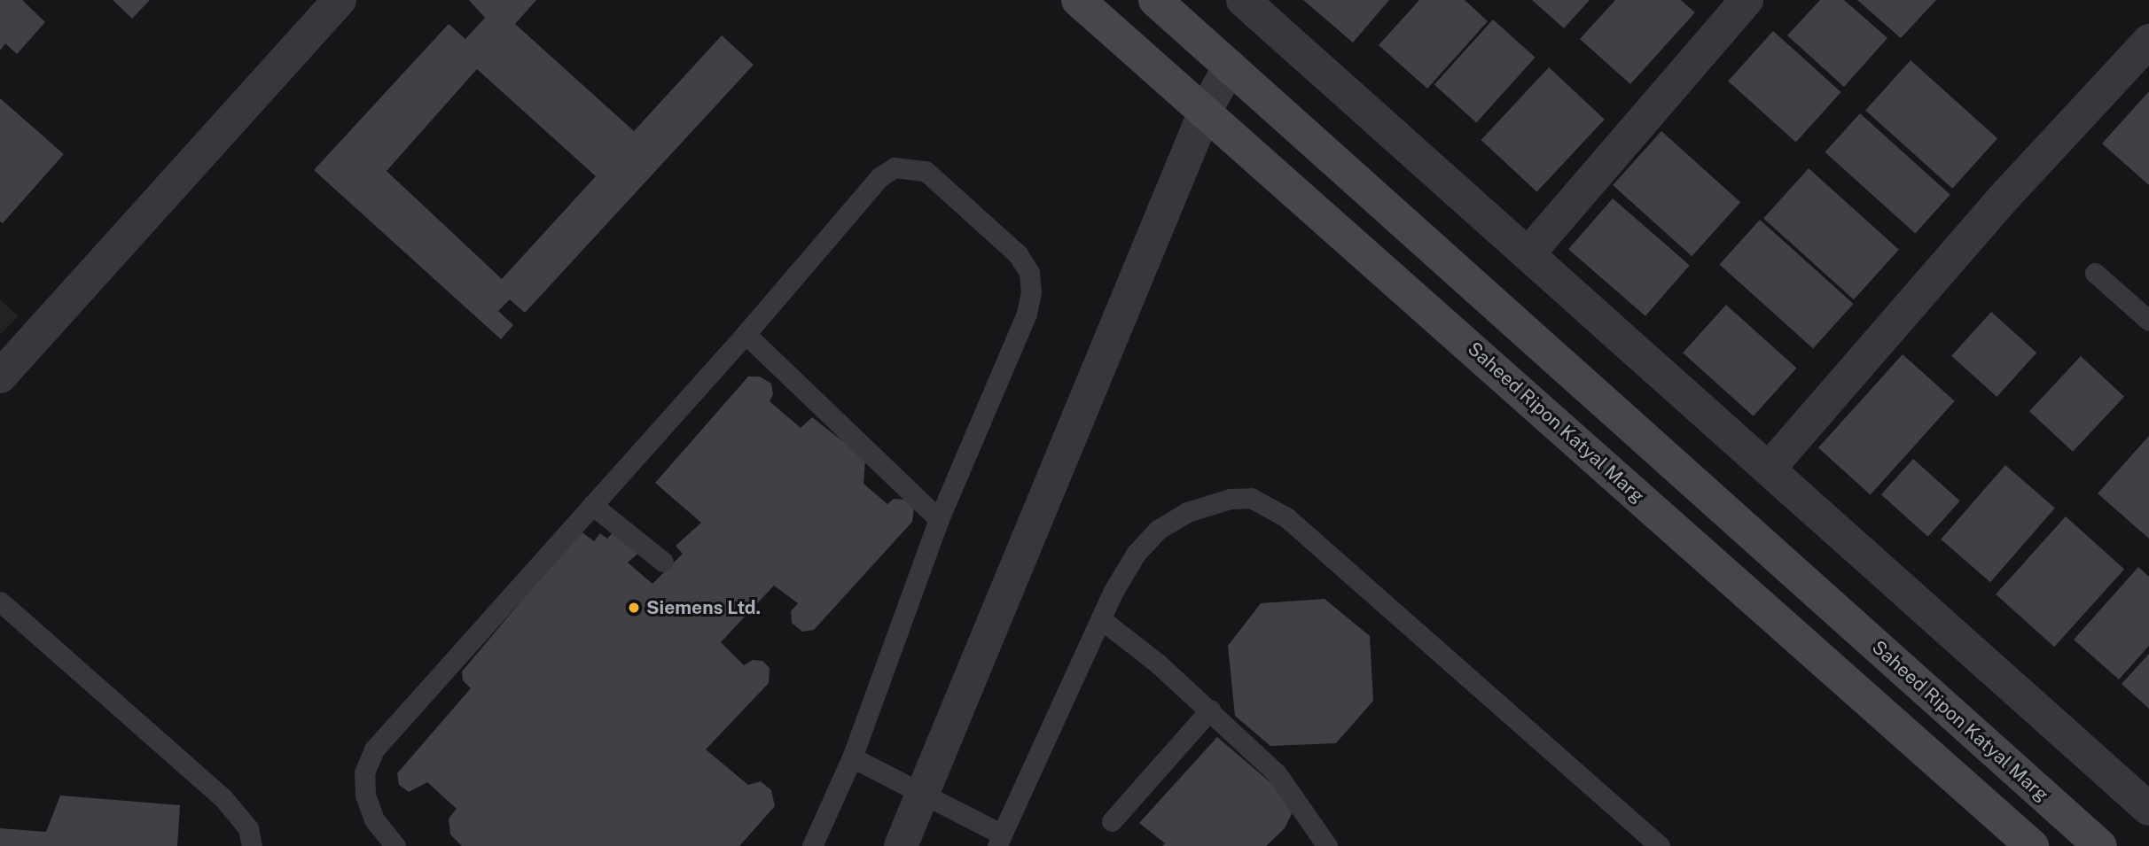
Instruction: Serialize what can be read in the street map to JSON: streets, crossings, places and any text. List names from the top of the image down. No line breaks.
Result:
{"streets":{"street":["Saheed Ripon Katyal Marg"]},"places":["Siemens Ltd."]}
